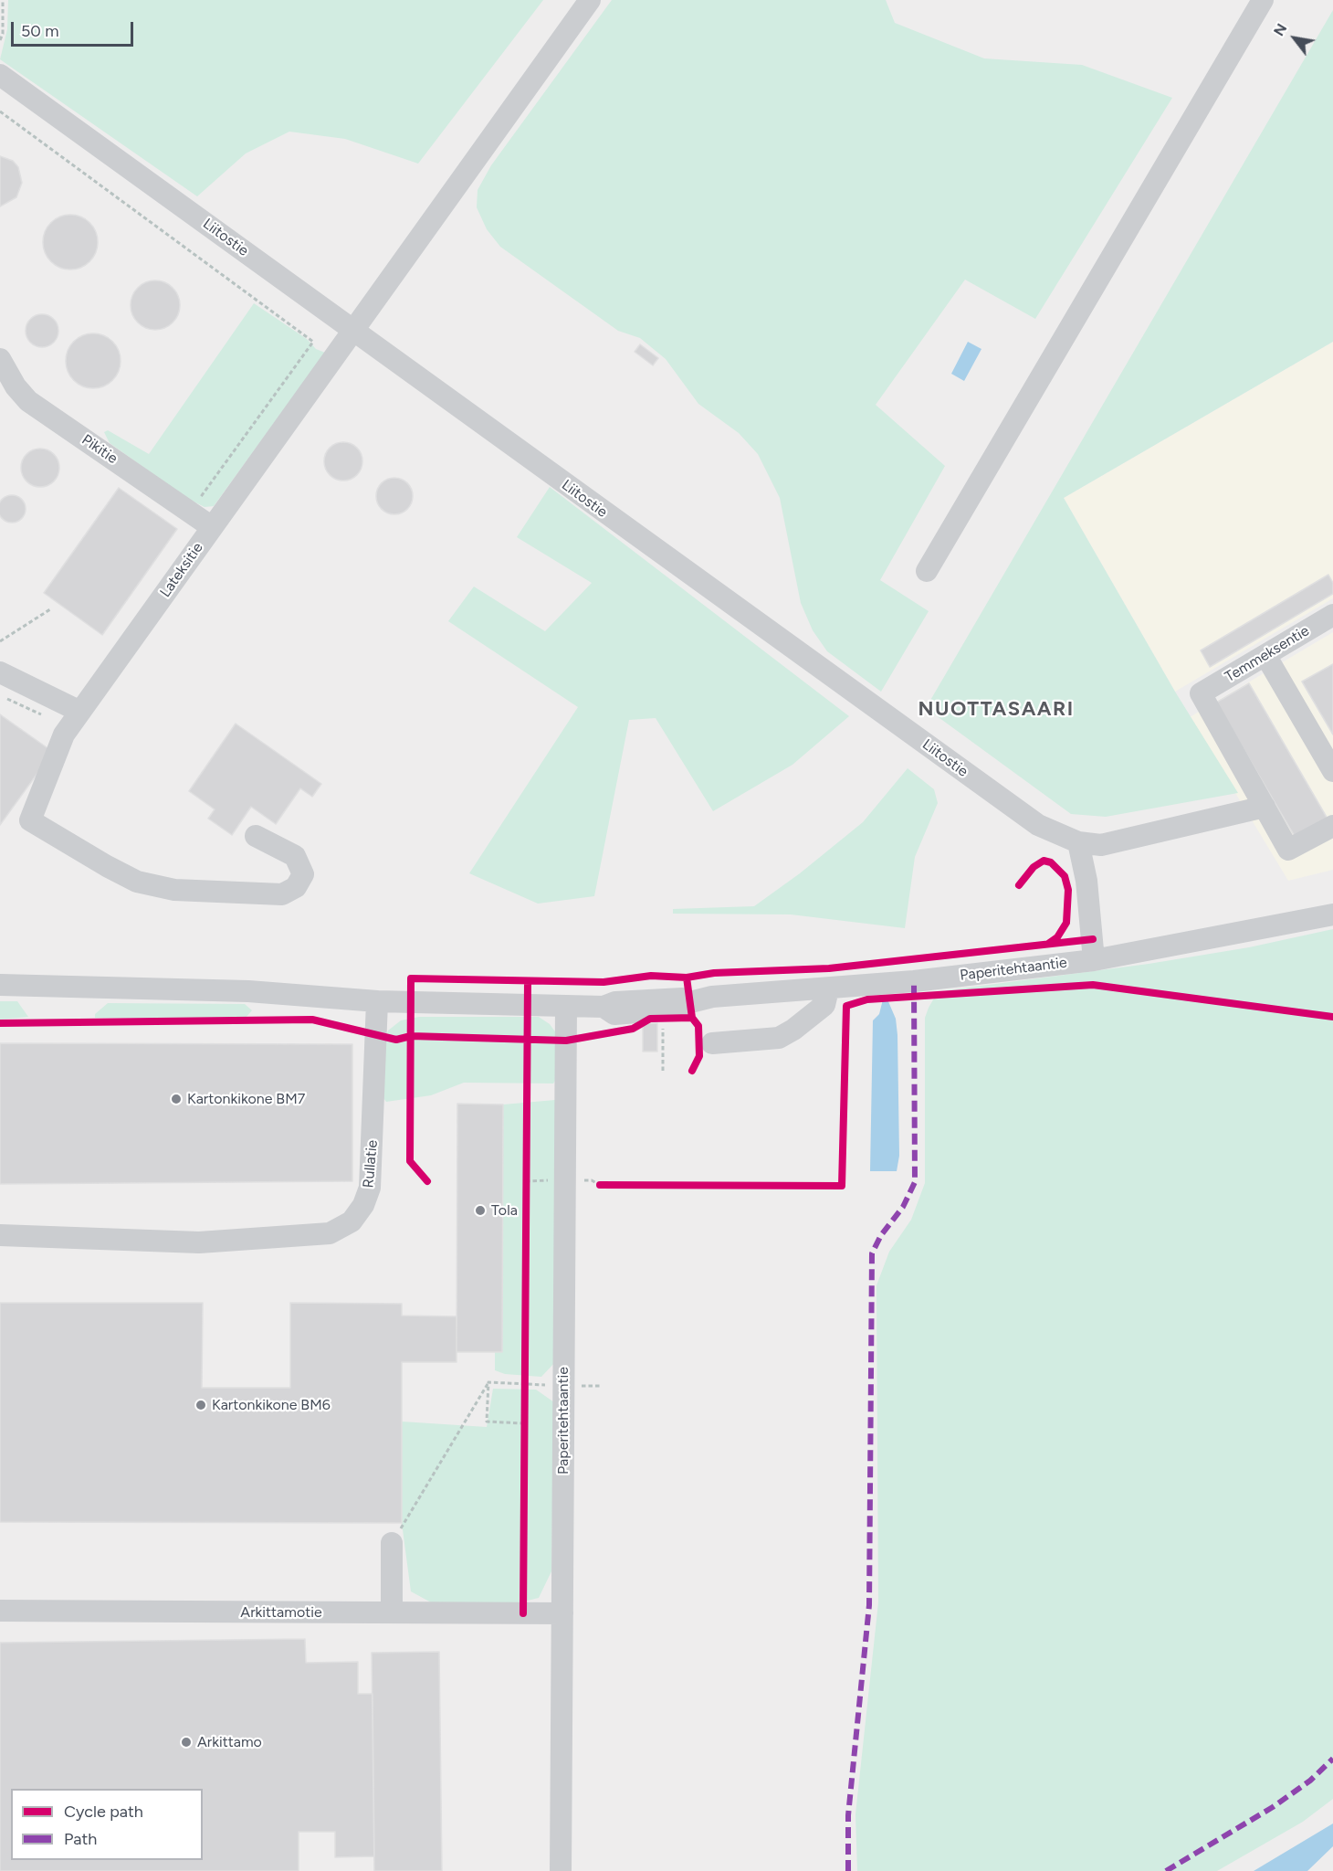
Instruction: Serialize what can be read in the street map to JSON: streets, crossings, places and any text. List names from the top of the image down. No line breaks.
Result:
{"streets":{"street":["Liitostie","Pikitie","Lateksitie","Temmeksentie","Paperitehtaantie","Rullatie","Arkittamotie"]},"crossings":[["Liitostie","Lateksitie"],["Liitostie","Temmeksentie"],["Pikitie","Lateksitie"],["Paperitehtaantie","Arkittamotie"]],"districts":["NUOTTASAARI"],"places":["Kartonkikone BM7","Tola","Kartonkikone BM6","Arkittamo"],"legend":["Cycle path","Path"],"scale_bar":"50 m","north":"top left"}
